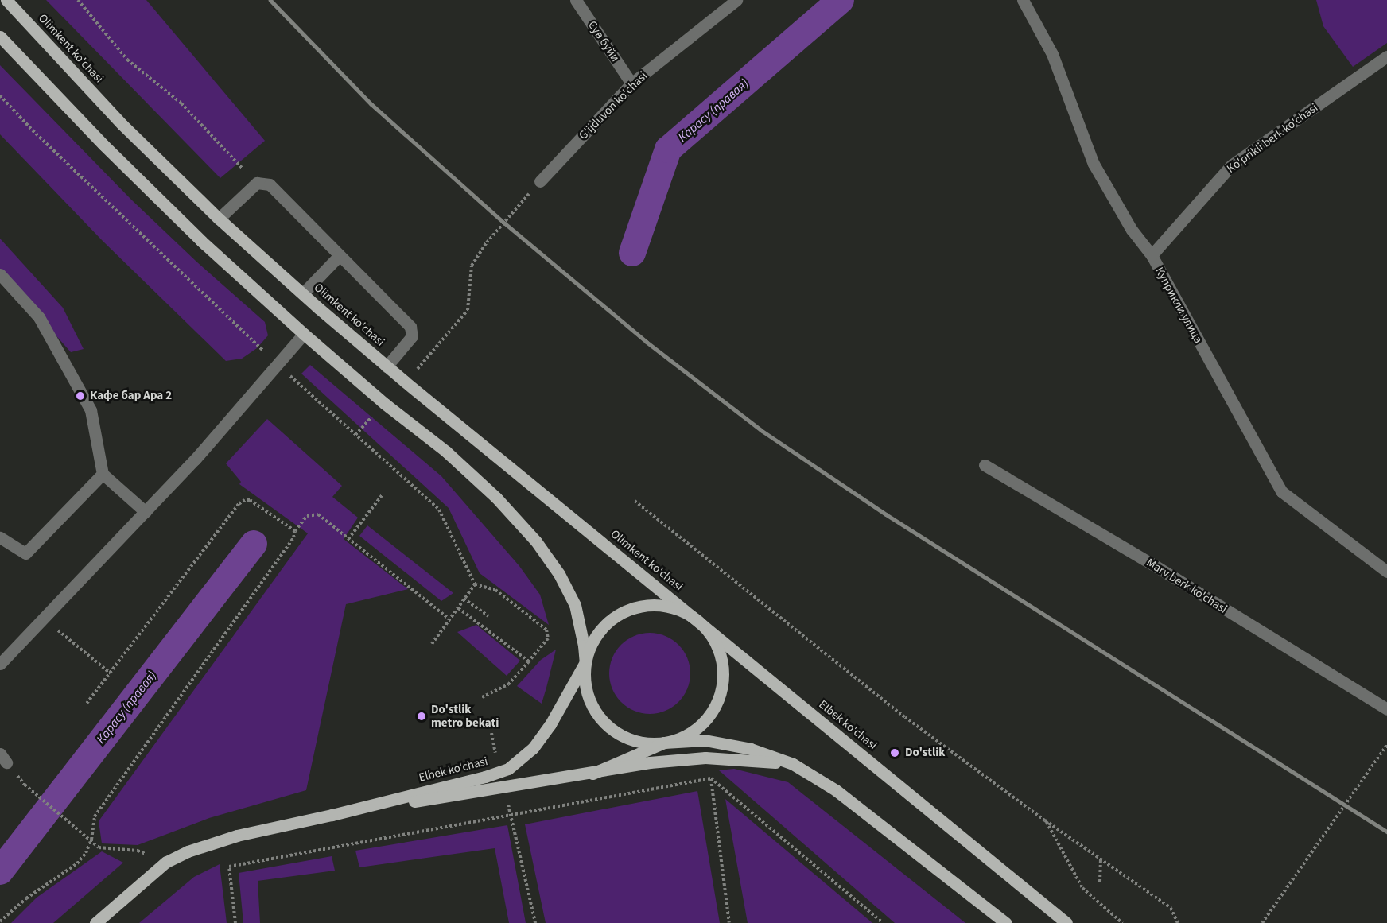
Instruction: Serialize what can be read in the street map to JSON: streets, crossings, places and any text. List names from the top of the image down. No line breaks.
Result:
{"streets":{"main road":["Olimkent ko'chasi","Elbek ko'chasi"],"street":["Сув буйи","G'ijduvon ko'chasi","Ko'prikli berk ko'chasi","Куприкли улица","Marv berk ko'chasi"]},"crossings":[["Сув буйи","G'ijduvon ko'chasi"],["Olimkent ko'chasi","Elbek ko'chasi"],["Ko'prikli berk ko'chasi","Куприкли улица"]],"water":["Карасу (правая)"],"places":["Кафе бар Ара 2","Do'stlik metro bekati","Do'stlik"]}
